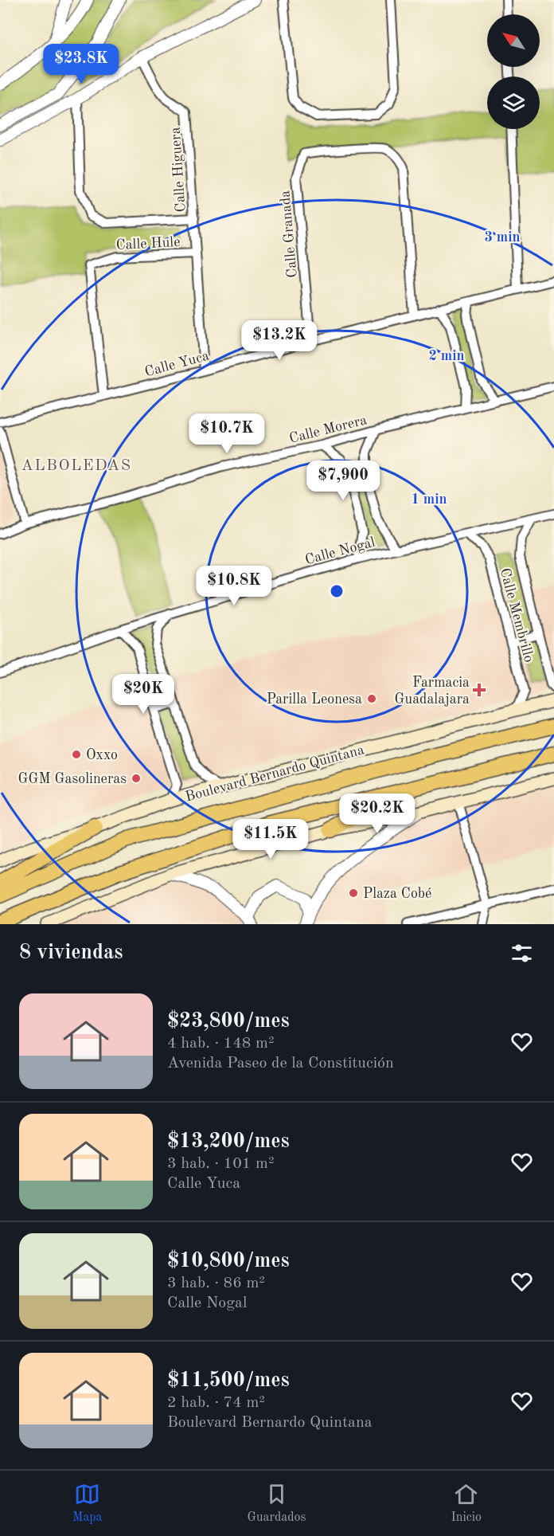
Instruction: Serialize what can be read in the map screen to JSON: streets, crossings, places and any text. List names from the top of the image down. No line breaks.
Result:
{"streets":{"main road":["Boulevard Bernardo Quintana"],"street":["Calle Higuera","Calle Granada","Calle Hule","Calle Yuca","Calle Morera","Calle Nogal","Calle Membrillo"]},"crossings":[["Calle Granada","Calle Yuca"],["Calle Hule","Calle Yuca"],["Calle Nogal","Calle Membrillo"],["Calle Membrillo","Boulevard Bernardo Quintana"]],"districts":["ALBOLEDAS"],"places":{"health":["Farmacia Guadalajara"],"other":["Parilla Leonesa","Oxxo","GGM Gasolineras","Plaza Cobé"]},"north":"top left","page":{"price":["$23.8K","$13.2K","$10.7K","$7,900","$10.8K","$20K","$20.2K","$11.5K"],"heading":"8 viviendas","list":[{"name":"$23,800/mes","note":"4 hab. · 148 m² · Avenida Paseo de la Constitución"},{"name":"$13,200/mes","note":"3 hab. · 101 m² · Calle Yuca"},{"name":"$10,800/mes","note":"3 hab. · 86 m² · Calle Nogal"},{"name":"$11,500/mes","note":"2 hab. · 74 m² · Boulevard Bernardo Quintana"}],"tabs":["Mapa","Guardados","Inicio"]},"rings":["3 min","2 min","1 min"]}
